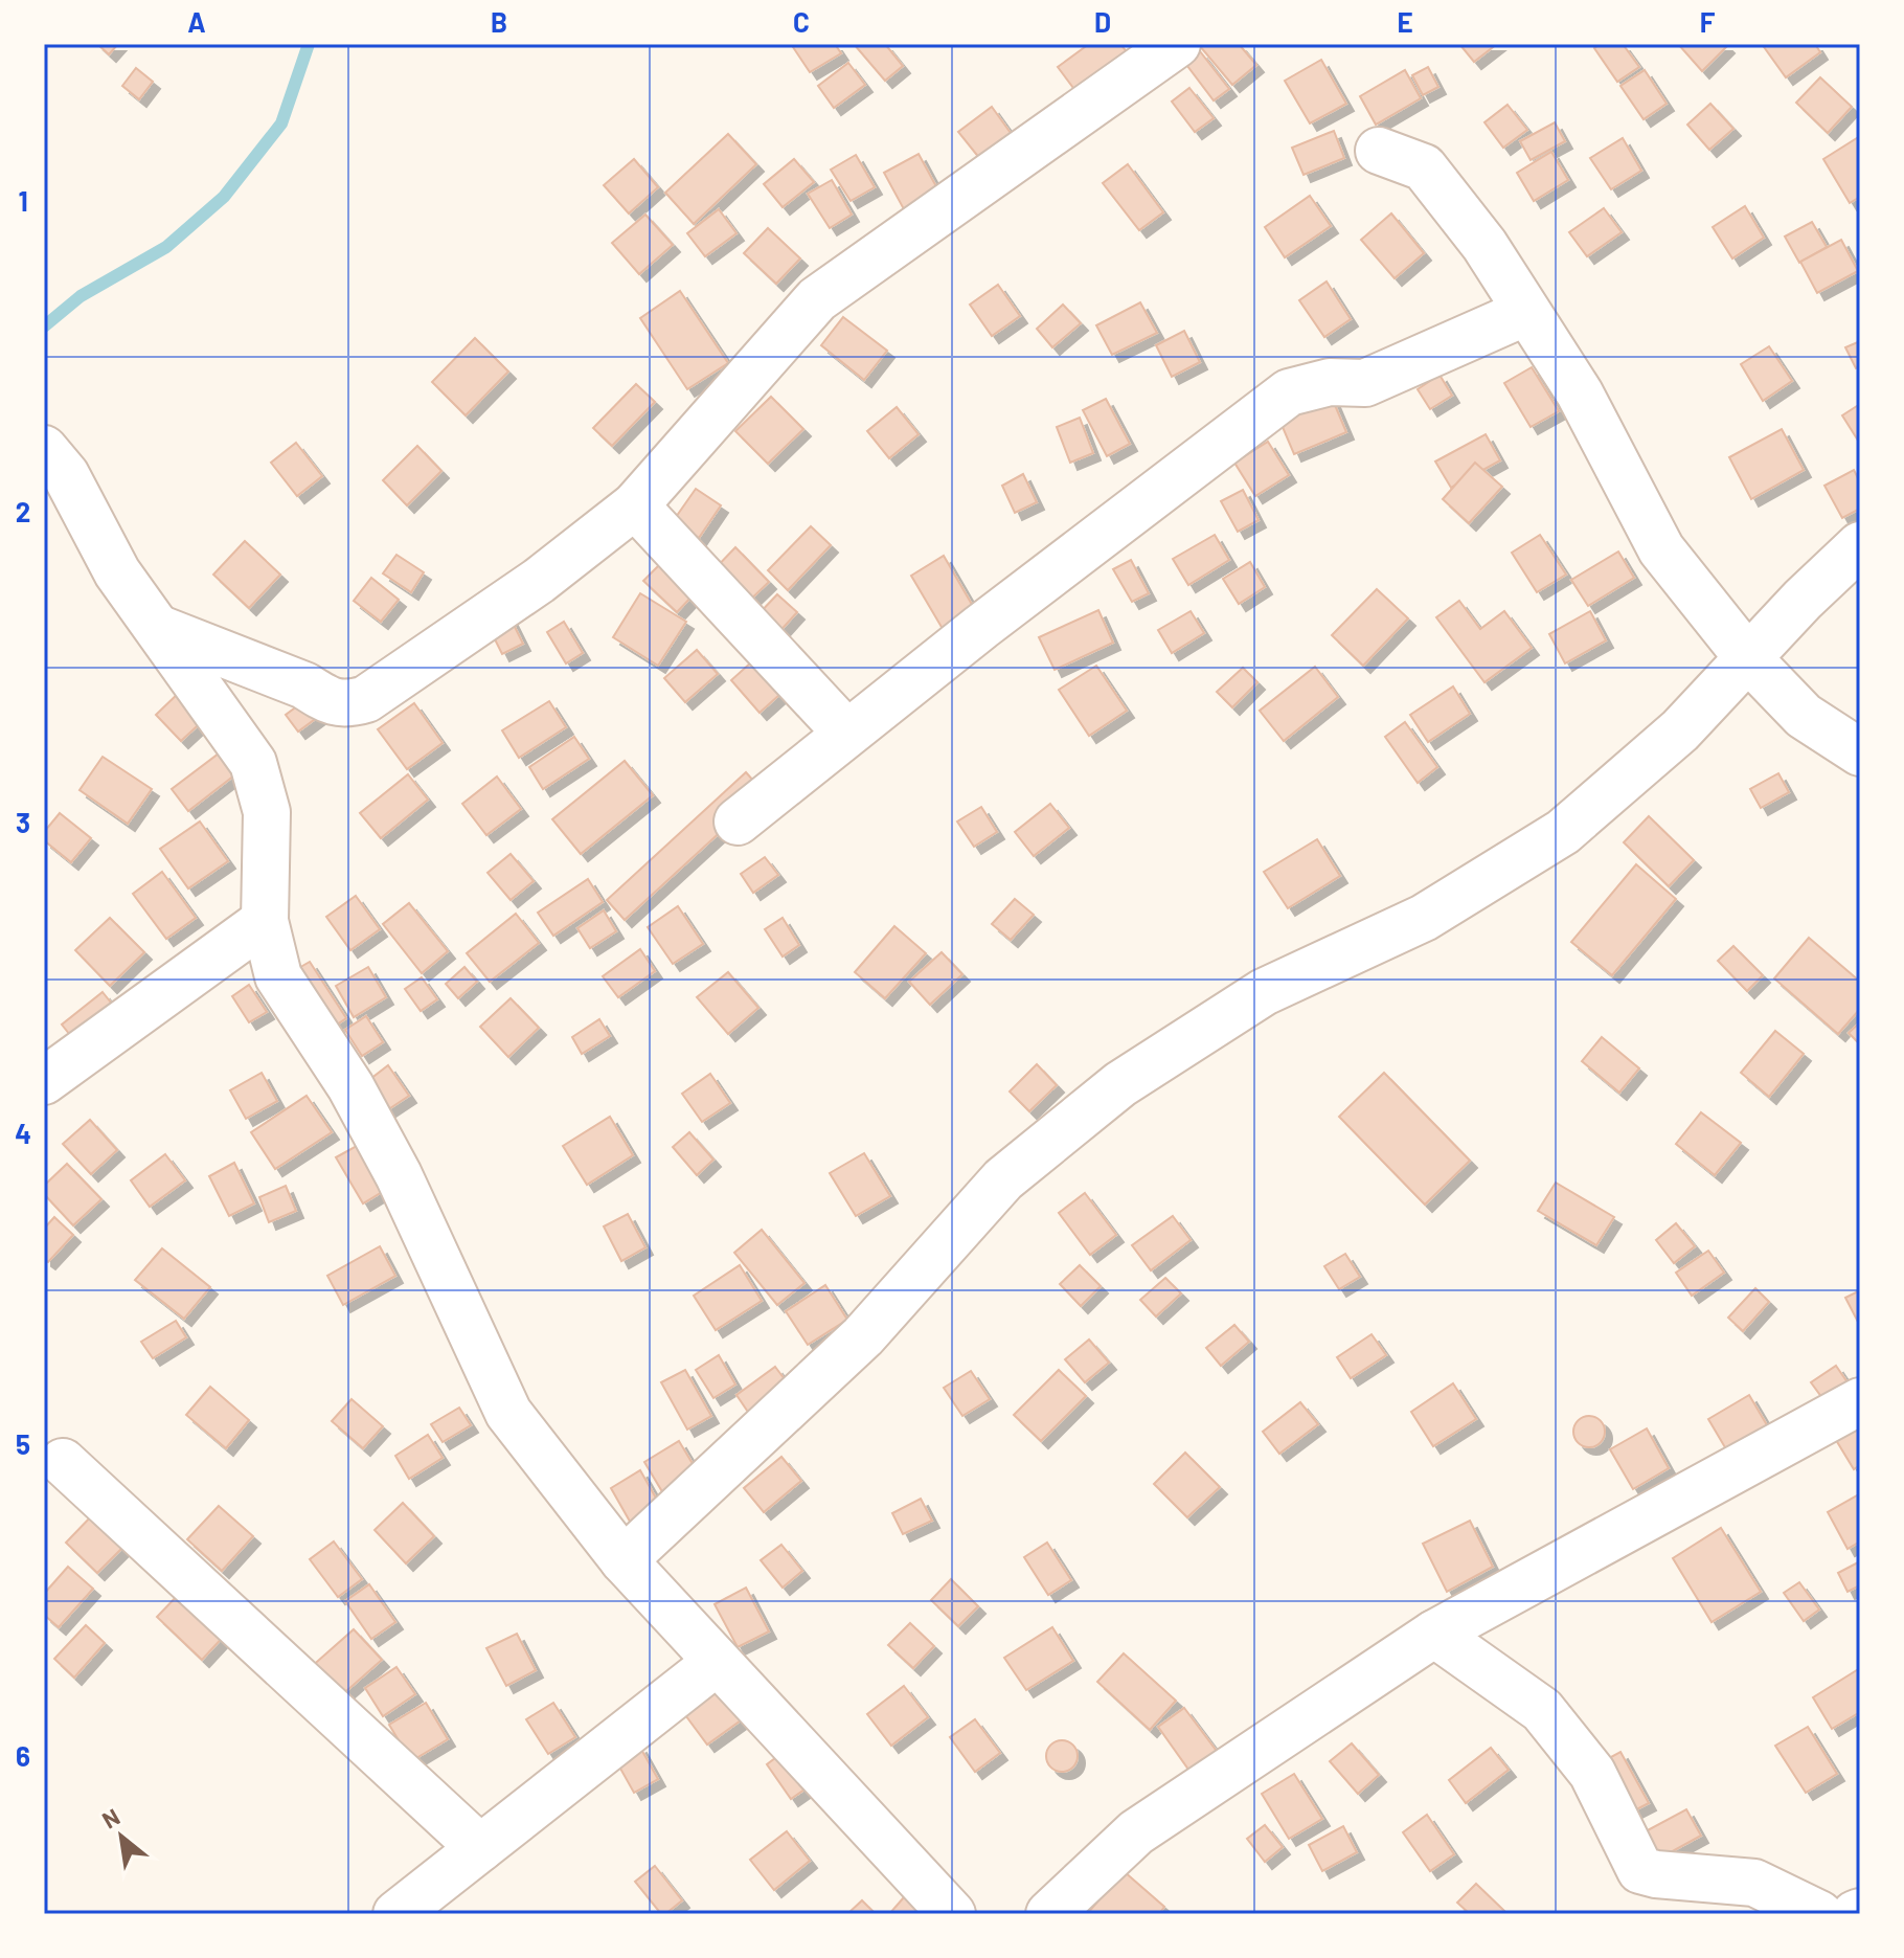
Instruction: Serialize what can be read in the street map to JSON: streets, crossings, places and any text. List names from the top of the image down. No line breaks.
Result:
{"north":"top left","grid":{"columns":["A","B","C","D","E","F"],"rows":["1","2","3","4","5","6"]}}
